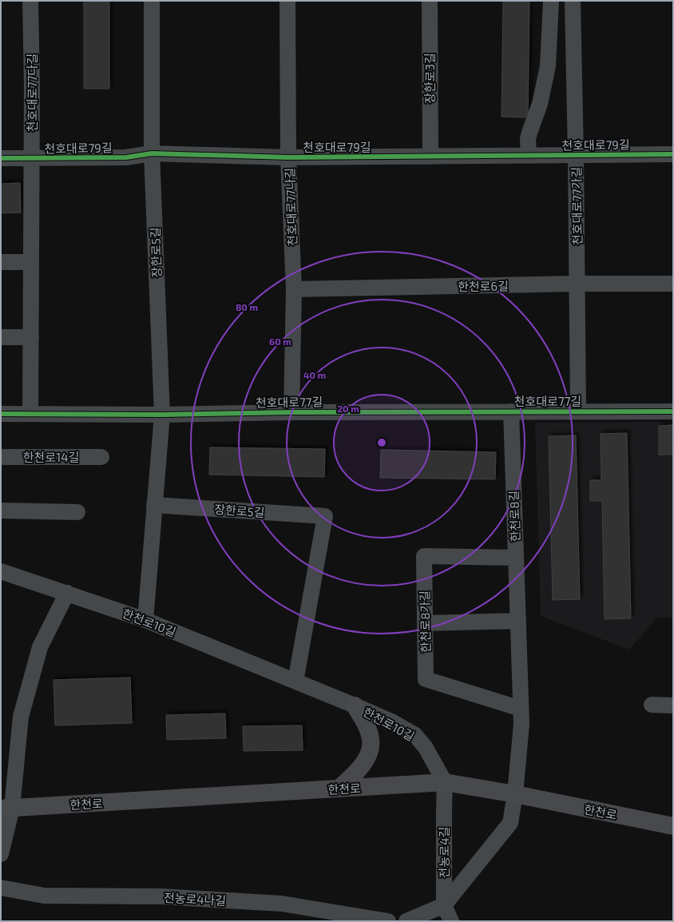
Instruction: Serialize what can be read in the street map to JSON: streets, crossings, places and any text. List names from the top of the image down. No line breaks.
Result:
{"streets":{"main road":["한천로"],"street":["장한로3길","천호대로77다길","천호대로79길","천호대로77가길","천호대로77나길","장한로5길","한천로6길","천호대로77길","한천로14길","한천로8길","한천로8가길","한천로10길","전농로4길","전농로4나길"]},"crossings":[["장한로3길","천호대로79길"],["천호대로77다길","천호대로79길"],["천호대로77다길","천호대로77길"],["천호대로79길","천호대로77가길"],["천호대로79길","천호대로77나길"],["천호대로79길","장한로5길"],["천호대로77가길","한천로6길"],["천호대로77가길","천호대로77길"],["천호대로77나길","한천로6길"],["천호대로77나길","천호대로77길"],["장한로5길","천호대로77길"],["장한로5길","한천로10길"],["천호대로77길","한천로8길"],["한천로8길","한천로8가길"],["한천로8길","한천로"],["한천로8길","전농로4길"],["한천로10길","한천로"],["한천로10길","전농로4길"],["한천로","전농로4길"]],"rings":["80 m","60 m","40 m","20 m"]}
